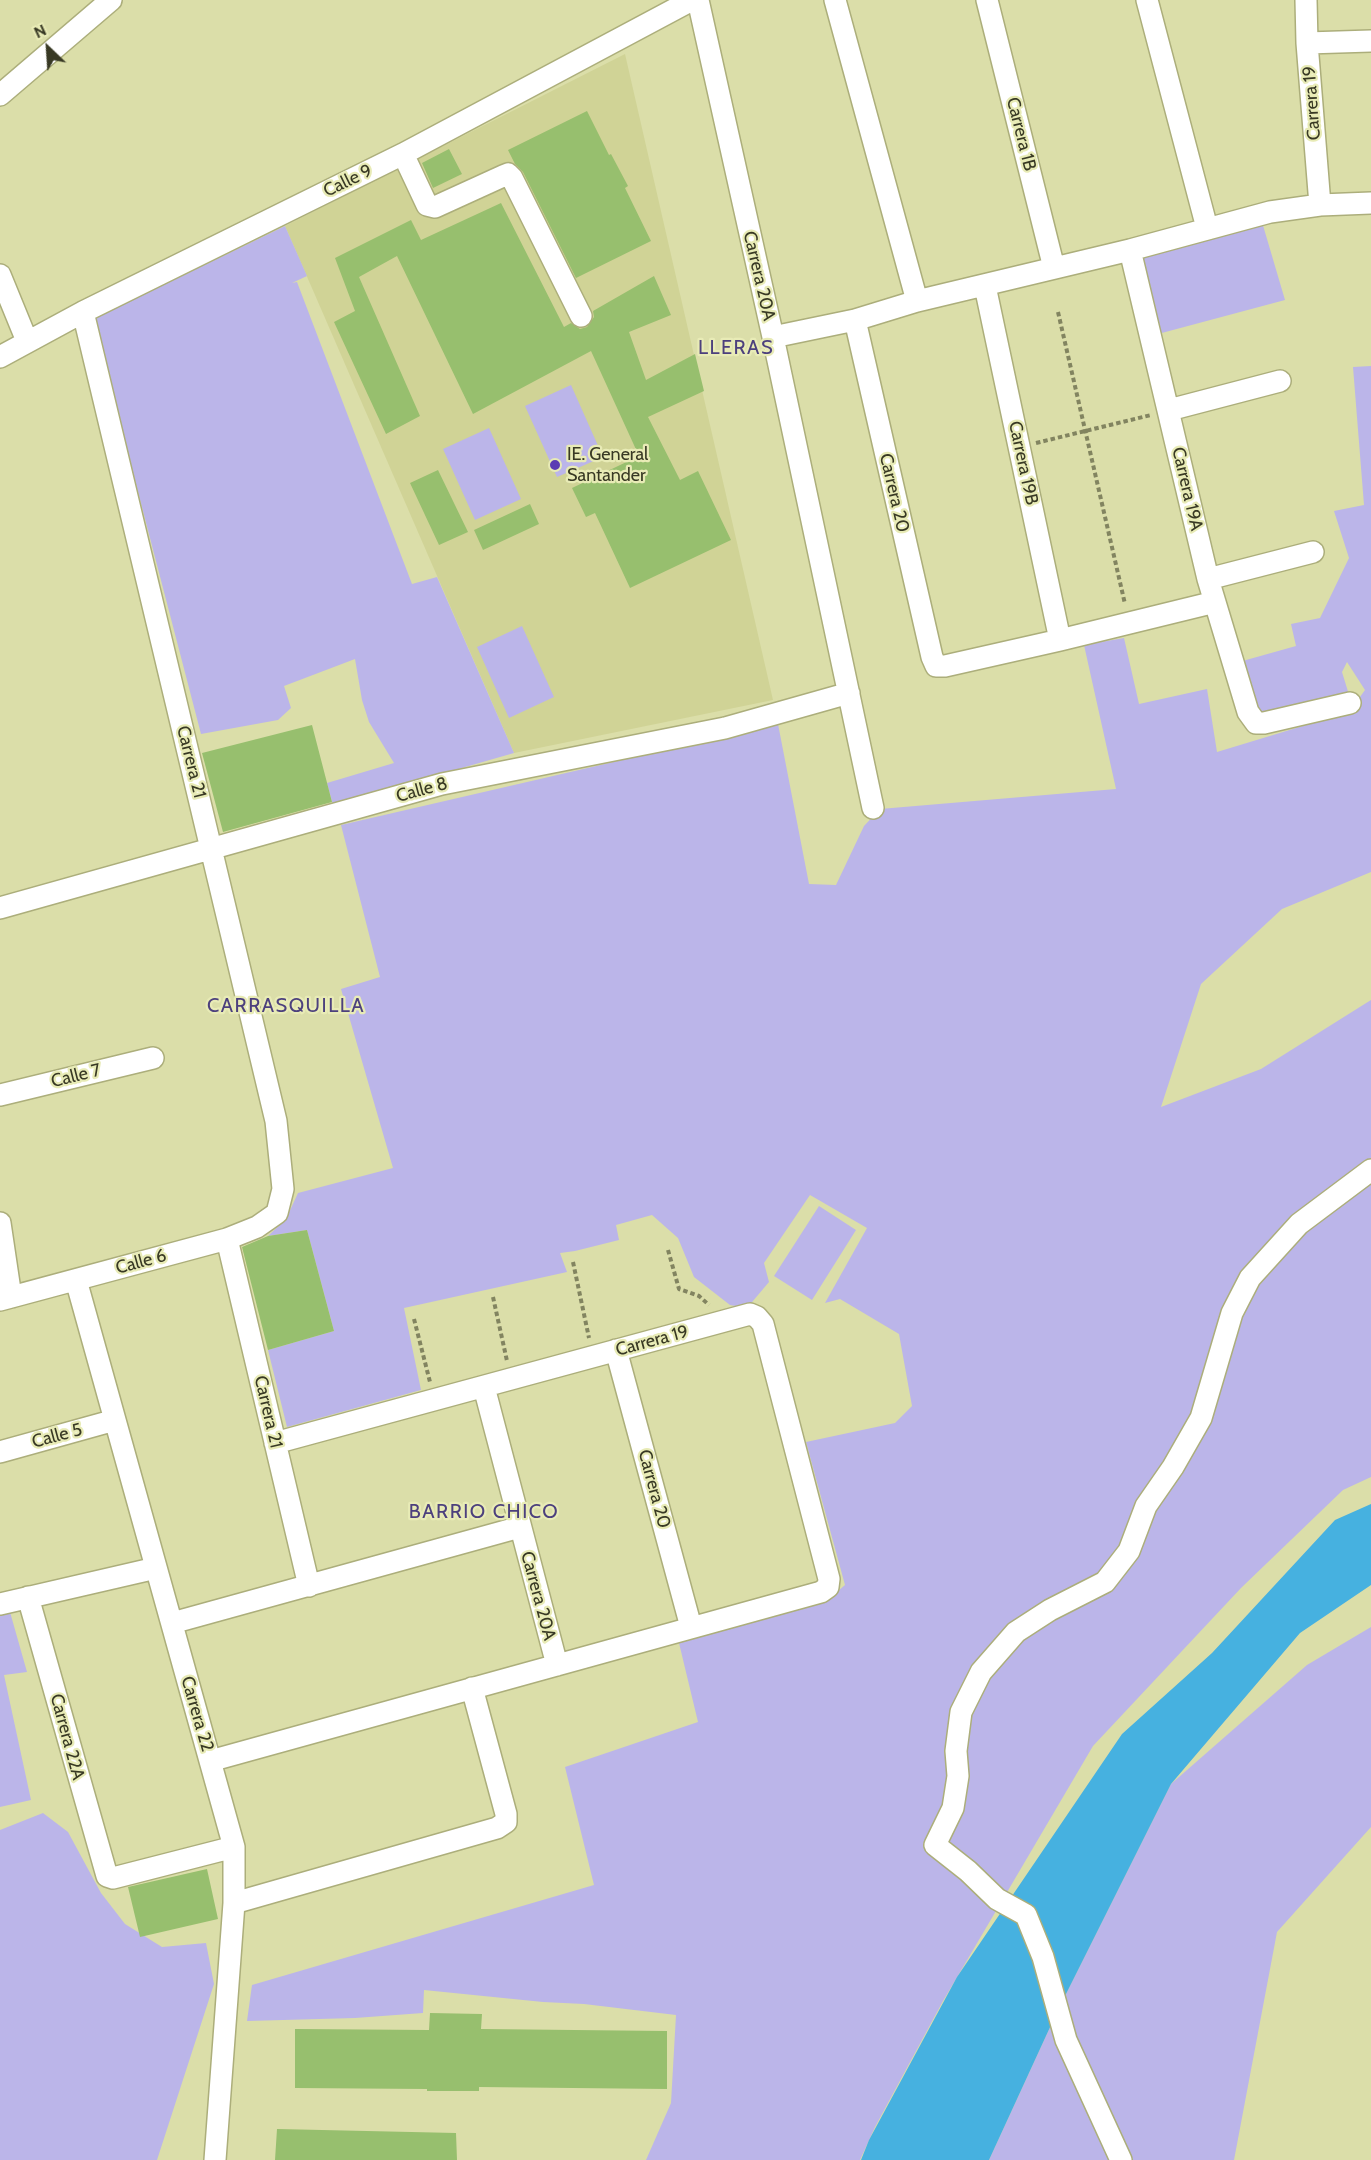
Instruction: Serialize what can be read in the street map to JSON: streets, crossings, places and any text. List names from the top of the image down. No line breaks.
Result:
{"streets":{"street":["Carrera 19","Carrera 1B","Calle 9","Carrera 20A","Carrera 19B","Carrera 19A","Carrera 20","Carrera 21","Calle 8","Calle 7","Calle 6","Calle 5","Carrera 22","Carrera 22A"]},"crossings":[["Carrera 19","Carrera 20A"],["Carrera 19","Carrera 20"],["Carrera 19","Carrera 21"],["Calle 9","Carrera 21"],["Carrera 20A","Calle 8"],["Carrera 19B","Carrera 20"],["Carrera 21","Calle 8"],["Carrera 21","Calle 6"],["Calle 6","Carrera 22"],["Calle 5","Carrera 22"],["Carrera 22","Carrera 22A"]],"districts":["LLERAS","CARRASQUILLA","BARRIO CHICO"],"places":["IE. General Santander"],"north":"top left"}
